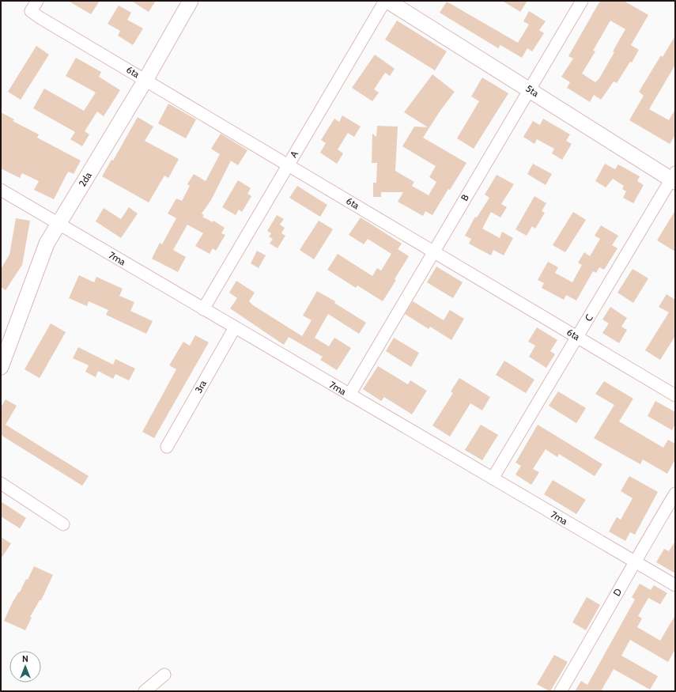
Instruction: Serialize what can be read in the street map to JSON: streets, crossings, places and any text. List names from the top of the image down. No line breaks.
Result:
{"streets":{"street":["6ta","5ta","A","2da","B","7ma","C","3ra","D"]},"crossings":[["6ta","A"],["6ta","2da"],["6ta","B"],["6ta","C"],["5ta","A"],["5ta","B"],["5ta","C"],["A","7ma"],["2da","7ma"],["B","7ma"],["7ma","C"],["7ma","3ra"],["7ma","D"]],"north":"top"}
